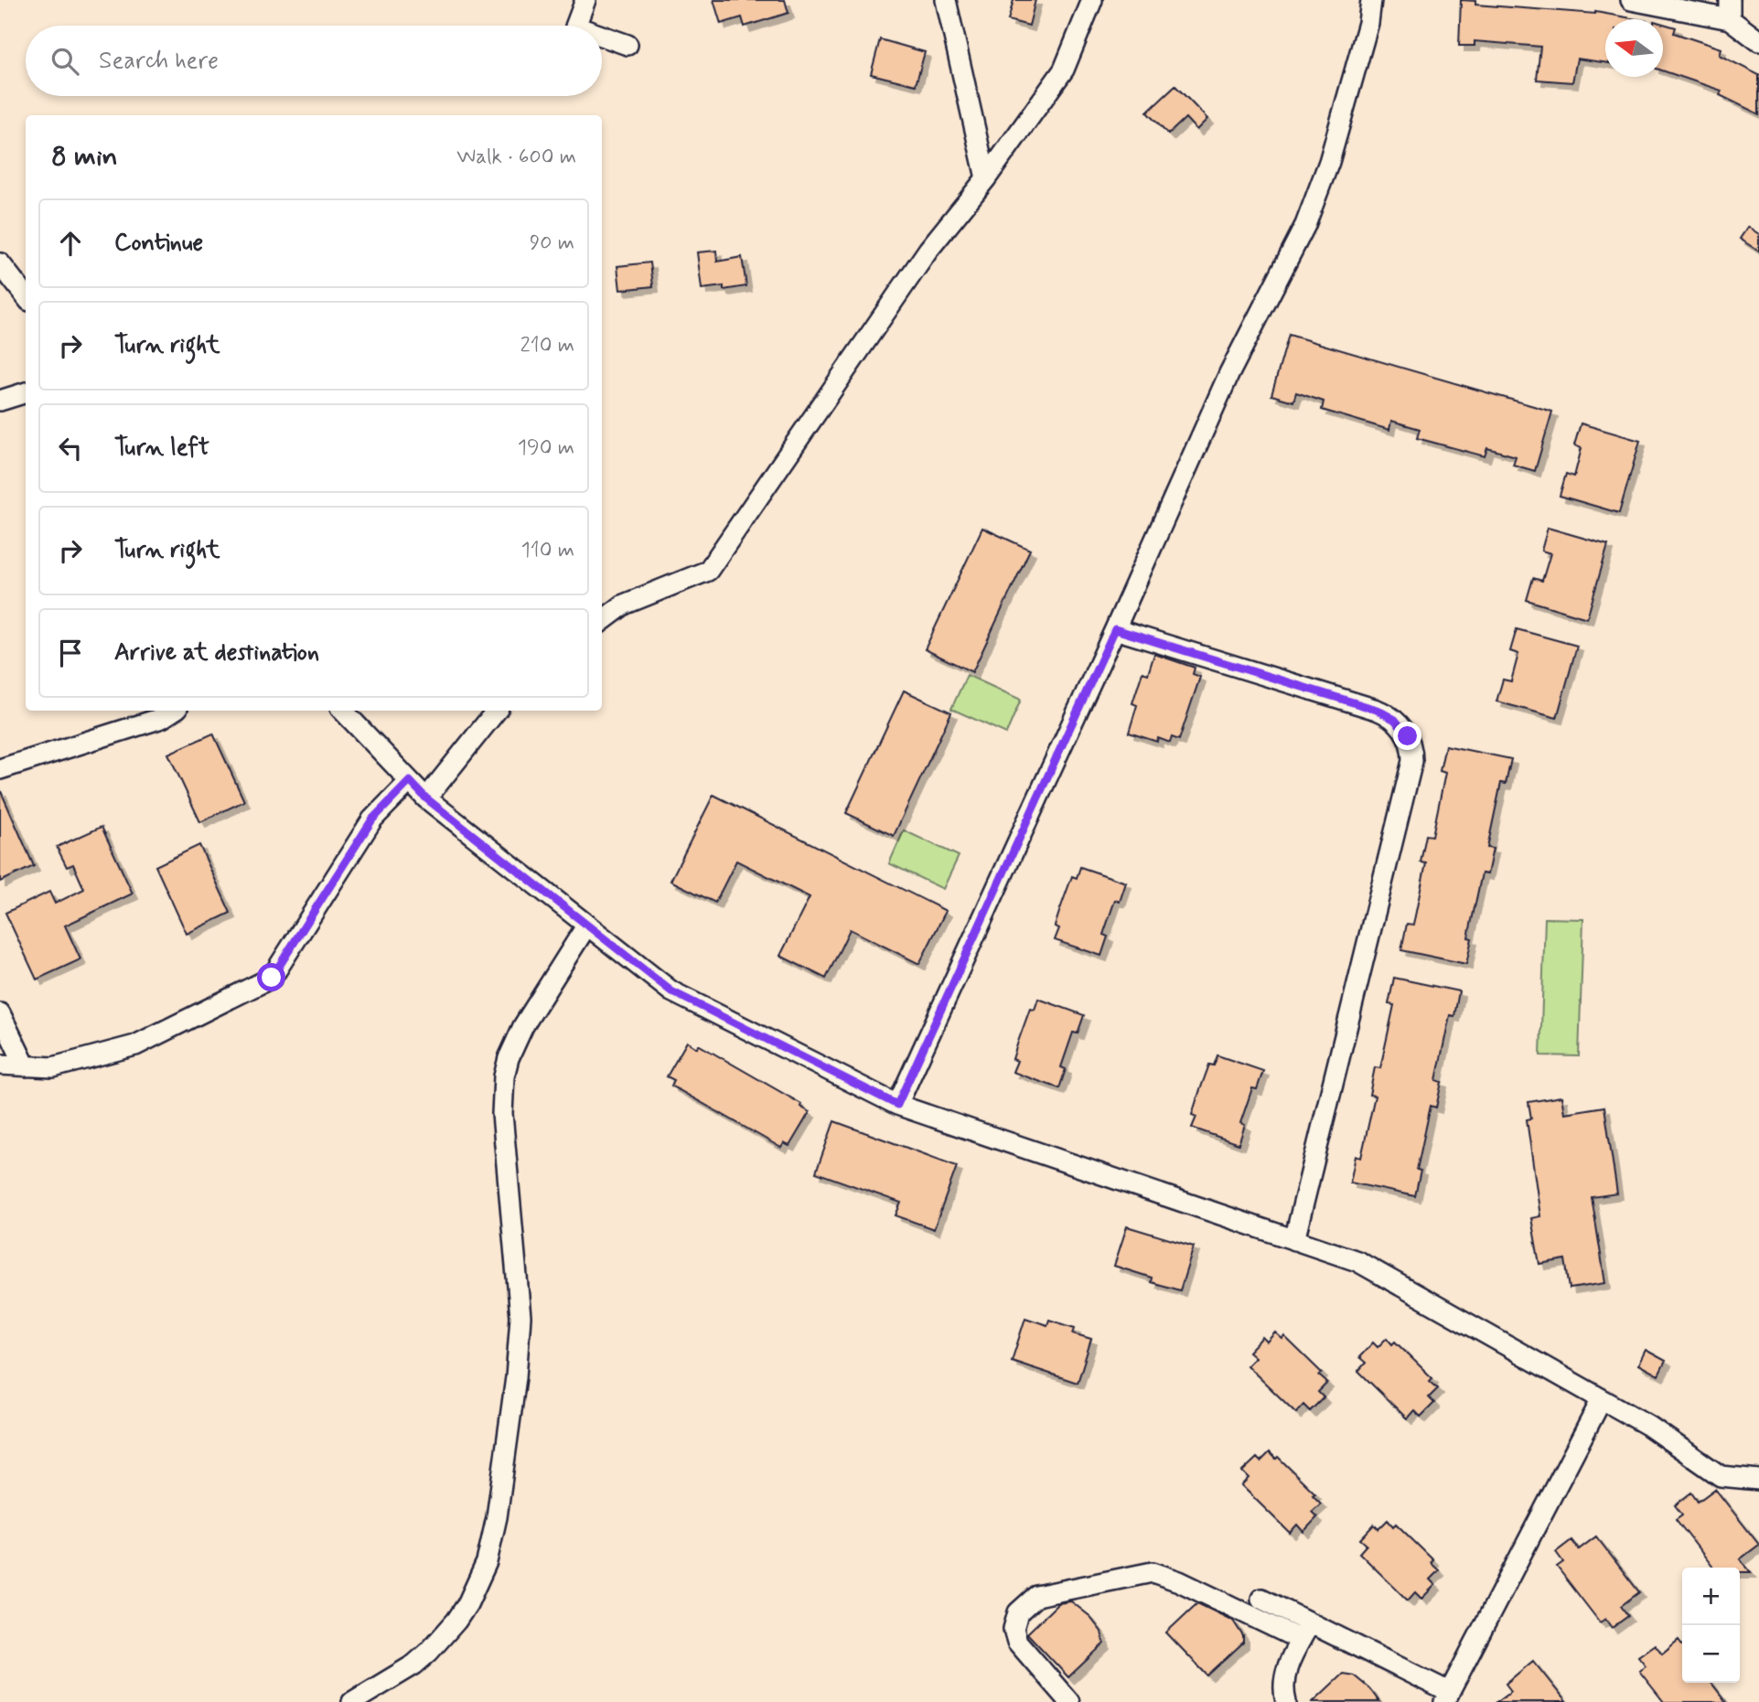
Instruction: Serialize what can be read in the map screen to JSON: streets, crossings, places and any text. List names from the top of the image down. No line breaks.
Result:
{"north":"left","page":{"search":"Search here","heading":["8 min","Walk · 600 m"],"list":[["Continue","90 m"],["Turn right","210 m"],["Turn left","190 m"],["Turn right","110 m"],"Arrive at destination"],"map_buttons":["+","−"]}}
